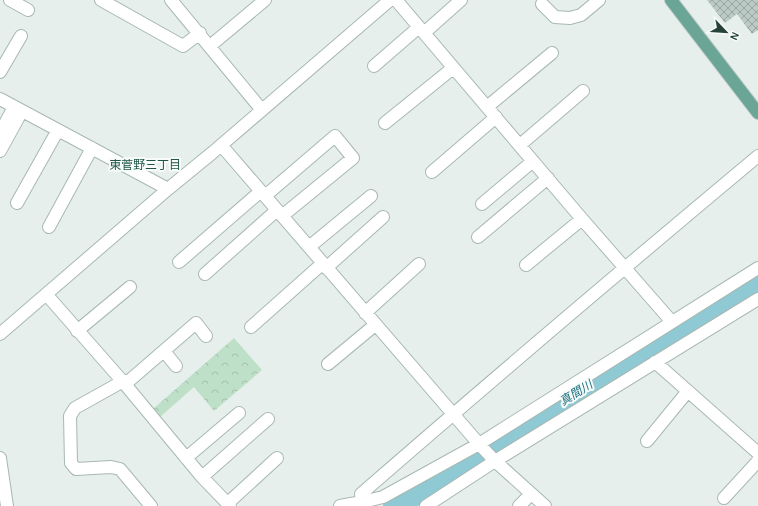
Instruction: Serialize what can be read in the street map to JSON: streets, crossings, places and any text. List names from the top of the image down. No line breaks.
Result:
{"districts":["東菅野三丁目"],"water":["真間川"],"north":"bottom right"}
